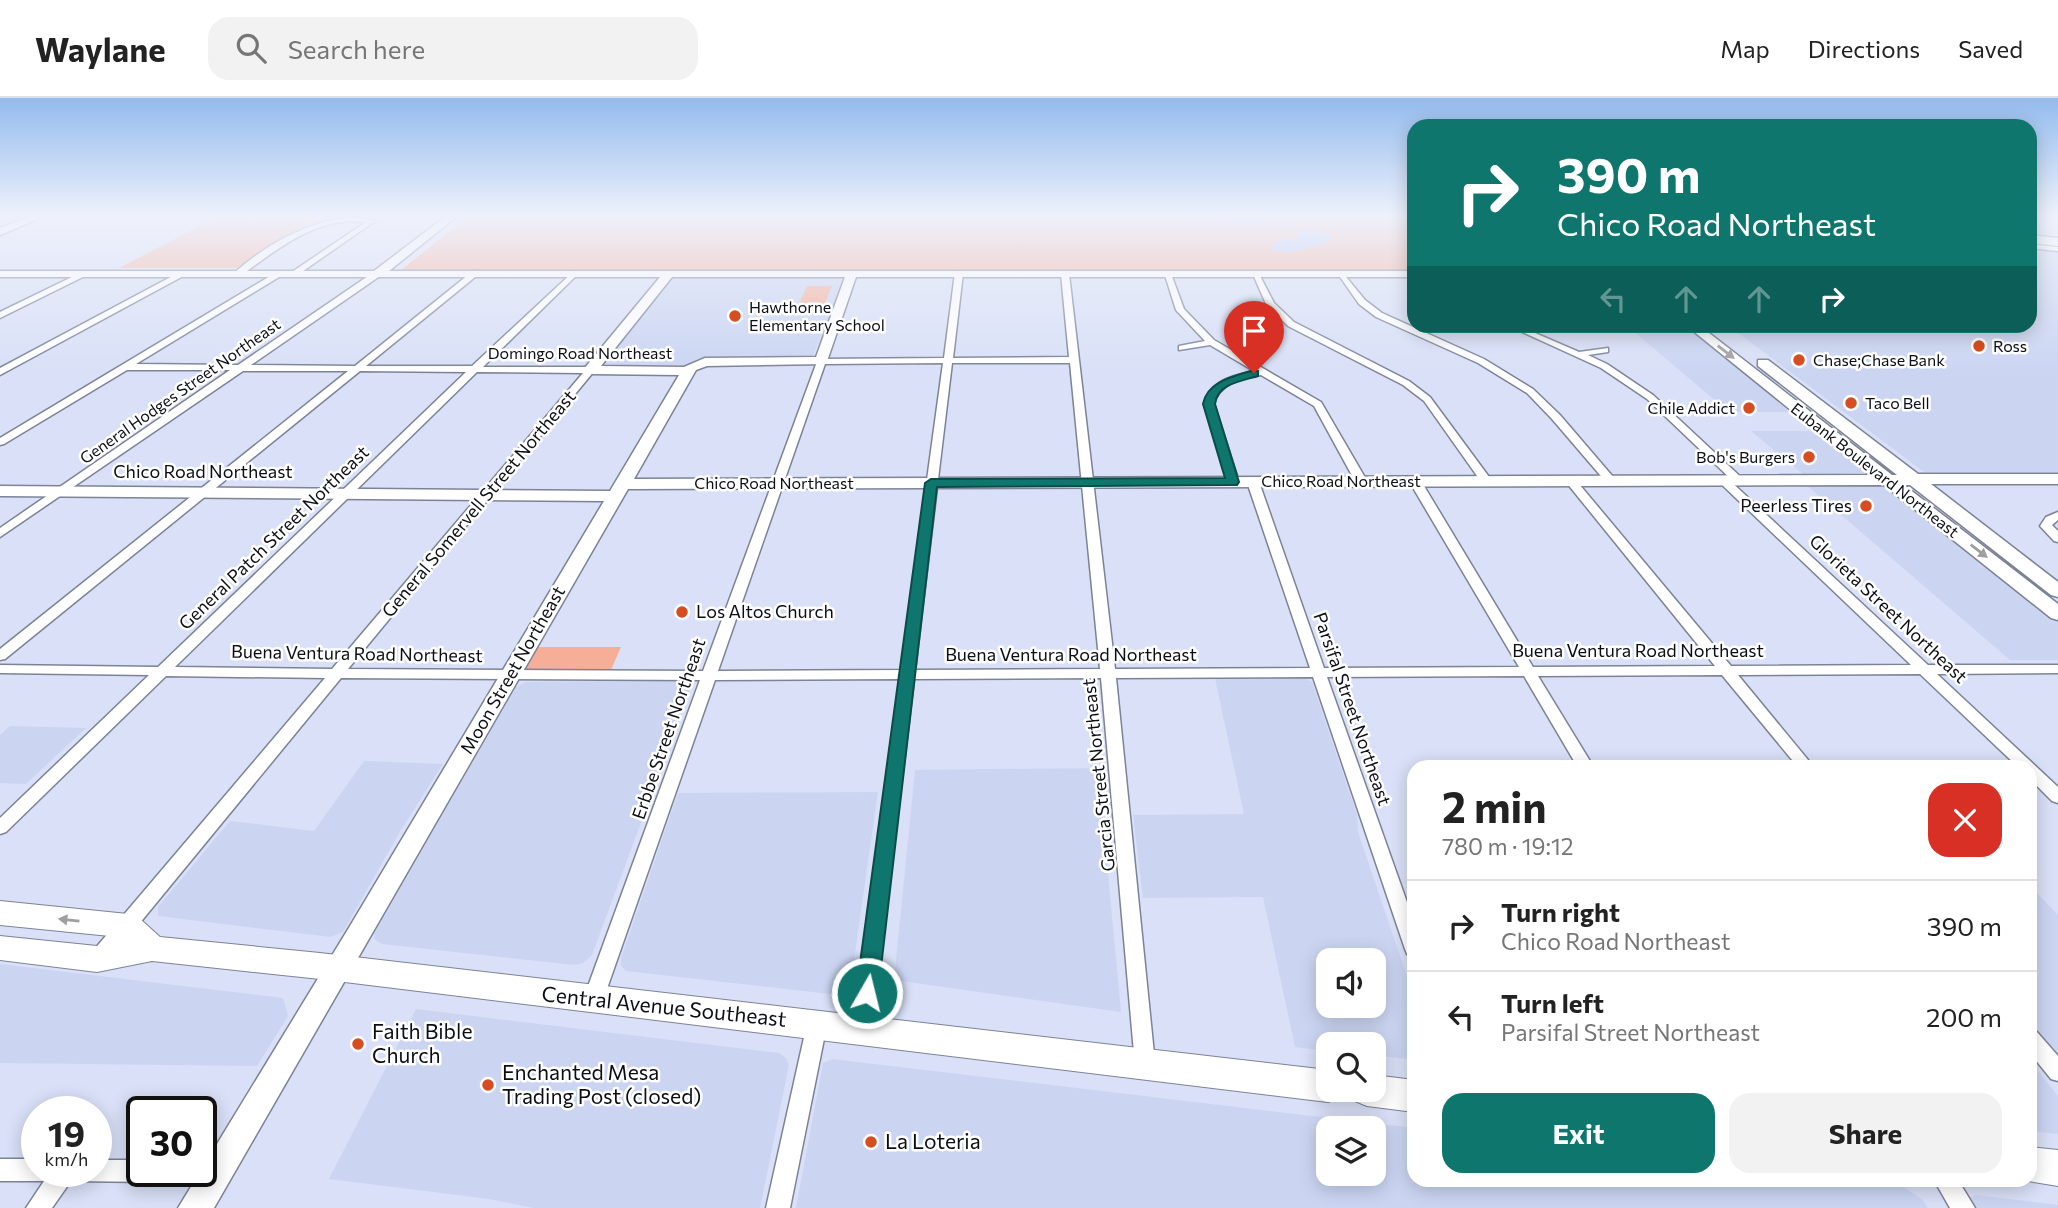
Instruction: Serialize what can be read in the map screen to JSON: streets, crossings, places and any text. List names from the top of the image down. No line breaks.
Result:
{"streets":{"main road":["Central Avenue Southeast"],"street":["Domingo Road Northeast","General Hodges Street Northeast","Eubank Boulevard Northeast","Chico Road Northeast","General Somervell Street Northeast","General Patch Street Northeast","Glorieta Street Northeast","Buena Ventura Road Northeast","Moon Street Northeast","Parsifal Street Northeast","Erbbe Street Northeast","Garcia Street Northeast"]},"crossings":[["Domingo Road Northeast","General Hodges Street Northeast"],["Domingo Road Northeast","General Somervell Street Northeast"],["Domingo Road Northeast","General Patch Street Northeast"],["Domingo Road Northeast","Moon Street Northeast"],["Domingo Road Northeast","Erbbe Street Northeast"],["Domingo Road Northeast","Garcia Street Northeast"],["General Hodges Street Northeast","Chico Road Northeast"],["Eubank Boulevard Northeast","Chico Road Northeast"],["Chico Road Northeast","General Somervell Street Northeast"],["Chico Road Northeast","General Patch Street Northeast"],["Chico Road Northeast","Glorieta Street Northeast"],["Chico Road Northeast","Moon Street Northeast"],["Chico Road Northeast","Parsifal Street Northeast"],["Chico Road Northeast","Erbbe Street Northeast"],["Chico Road Northeast","Garcia Street Northeast"],["General Somervell Street Northeast","Buena Ventura Road Northeast"],["General Somervell Street Northeast","Central Avenue Southeast"],["General Patch Street Northeast","Buena Ventura Road Northeast"],["Glorieta Street Northeast","Buena Ventura Road Northeast"],["Buena Ventura Road Northeast","Moon Street Northeast"],["Buena Ventura Road Northeast","Parsifal Street Northeast"],["Buena Ventura Road Northeast","Erbbe Street Northeast"],["Buena Ventura Road Northeast","Garcia Street Northeast"],["Moon Street Northeast","Central Avenue Southeast"],["Erbbe Street Northeast","Central Avenue Southeast"],["Garcia Street Northeast","Central Avenue Southeast"]],"places":["Hawthorne Elementary School","Ross","Chase;Chase Bank","Taco Bell","Chile Addict","Bob's Burgers","Peerless Tires","Los Altos Church","Faith Bible Church","Enchanted Mesa Trading Post (closed)","La Loteria"],"page":{"header":"Waylane","search":"Search here","nav":["Map","Directions","Saved"],"turn":["390 m","Chico Road Northeast"],"heading":["2 min","780 m · 19:12"],"list":[{"name":"Turn right","note":"Chico Road Northeast","value":"390 m"},{"name":"Turn left","note":"Parsifal Street Northeast","value":"200 m"}],"buttons":["Exit","Share"],"speed":"19 km/h","limit":"30"}}
